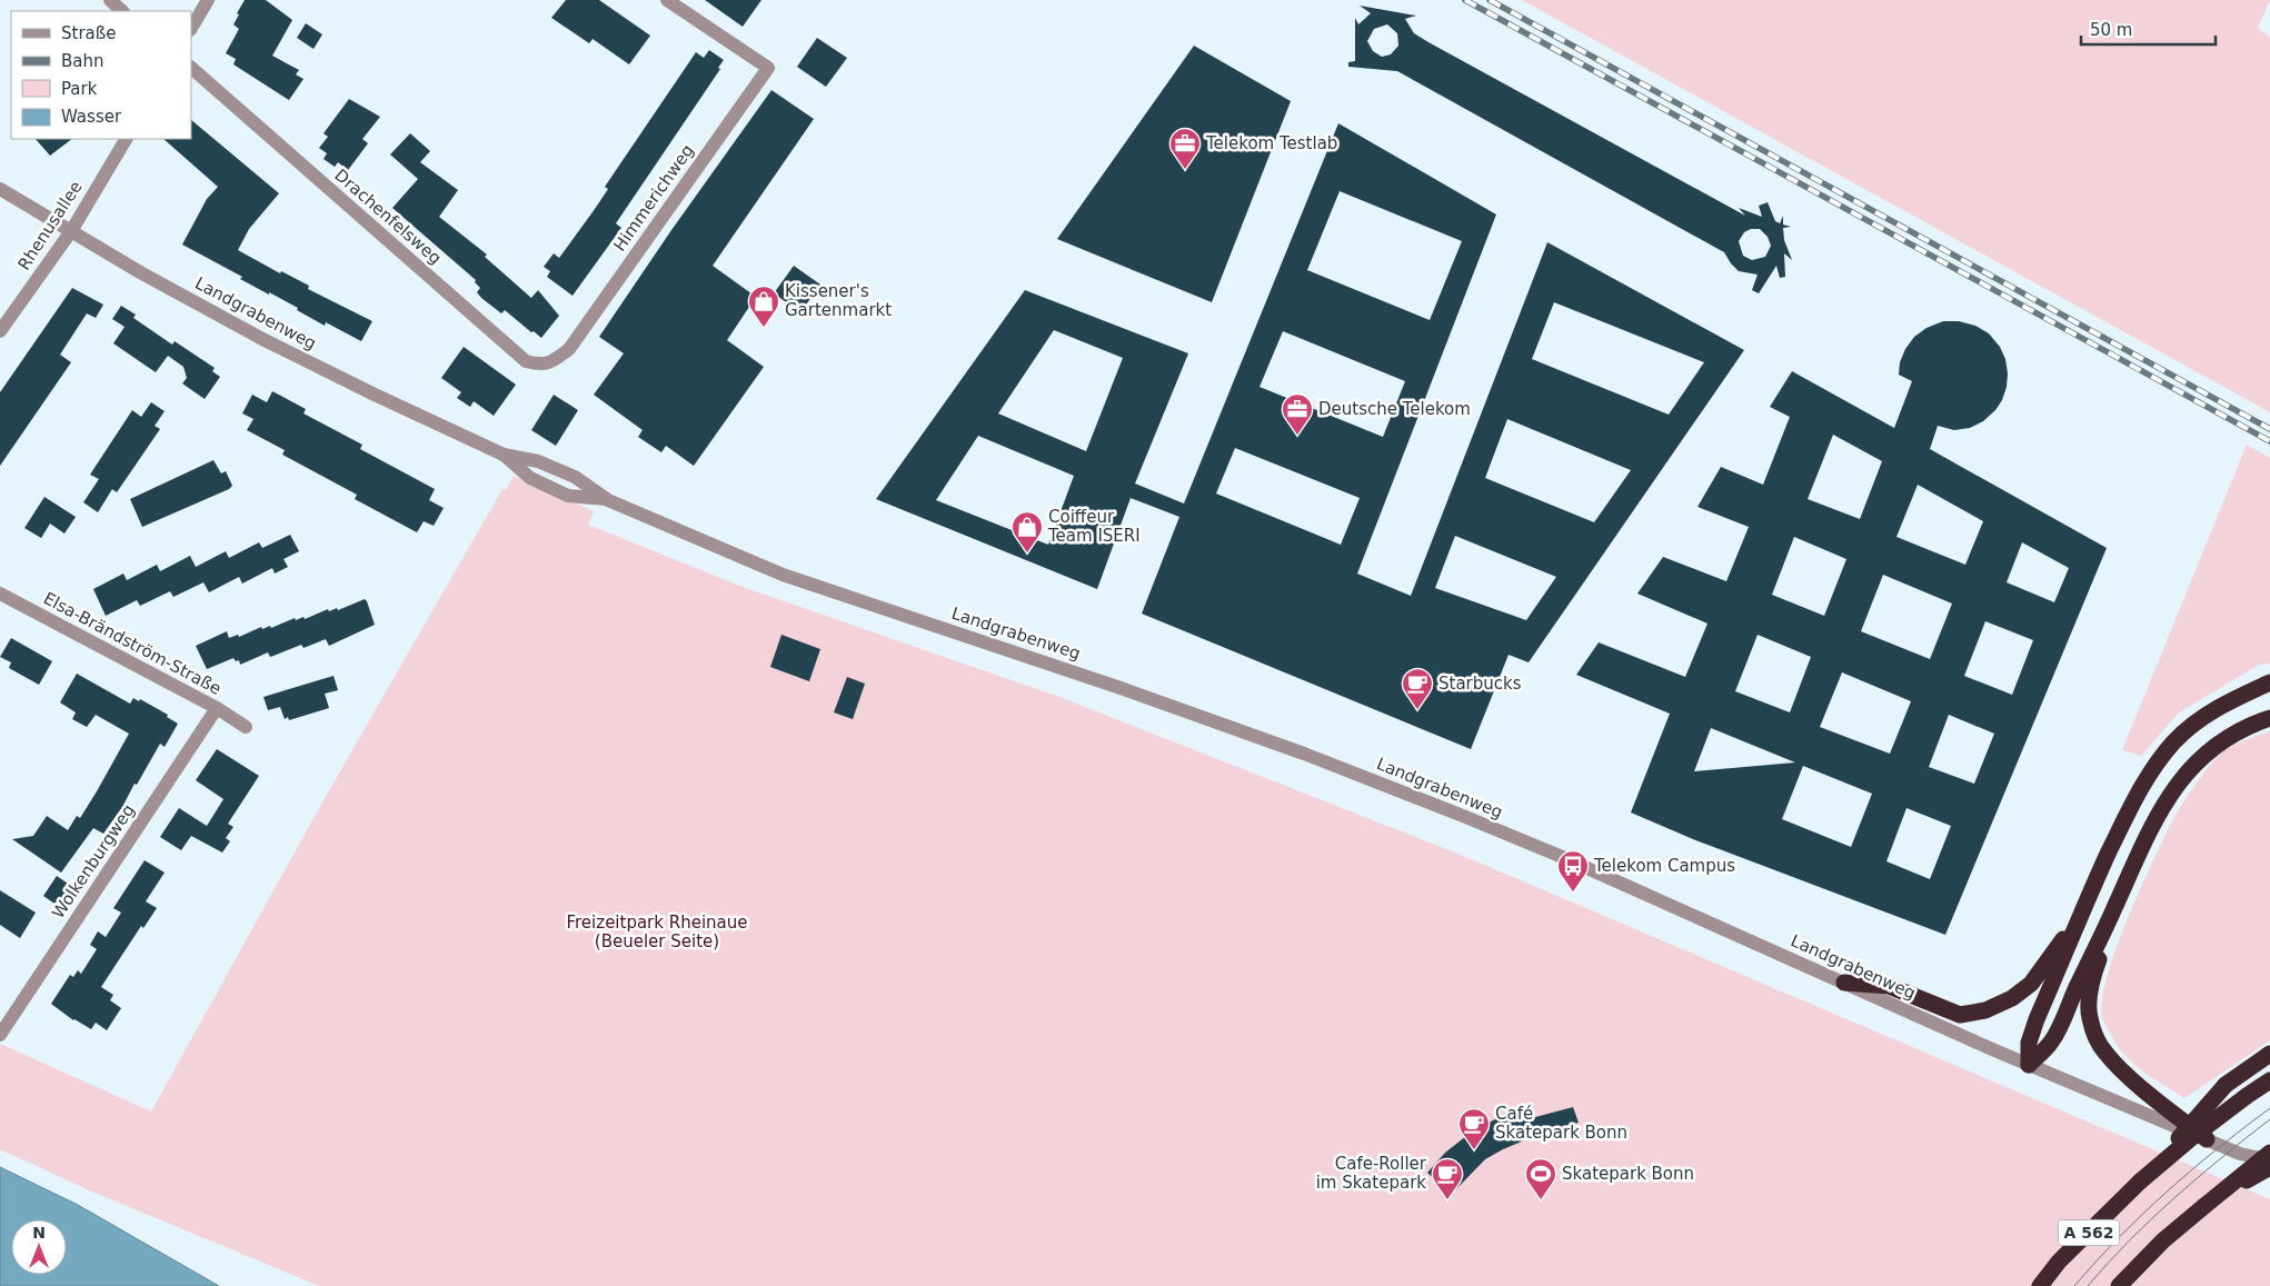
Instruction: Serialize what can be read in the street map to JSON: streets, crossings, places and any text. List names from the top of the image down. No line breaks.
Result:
{"streets":{"highway":["A 562"],"street":["Himmerichweg","Drachenfelsweg","Rhenusallee","Landgrabenweg","Elsa-Brändström-Straße","Wolkenburgweg"]},"crossings":[["Himmerichweg","Drachenfelsweg"],["Rhenusallee","Landgrabenweg"],["Elsa-Brändström-Straße","Wolkenburgweg"]],"parks":["Freizeitpark Rheinaue (Beueler Seite)"],"places":{"office":["Telekom Testlab","Deutsche Telekom"],"shop":["Kissener's Gartenmarkt","Coiffeur Team ISERI"],"cafe":["Starbucks","Café Skatepark Bonn","Cafe-Roller im Skatepark"],"bus stop":["Telekom Campus"],"sports":["Skatepark Bonn"]},"legend":["Straße","Bahn","Park","Wasser"],"scale_bar":"50 m","north":"top"}
